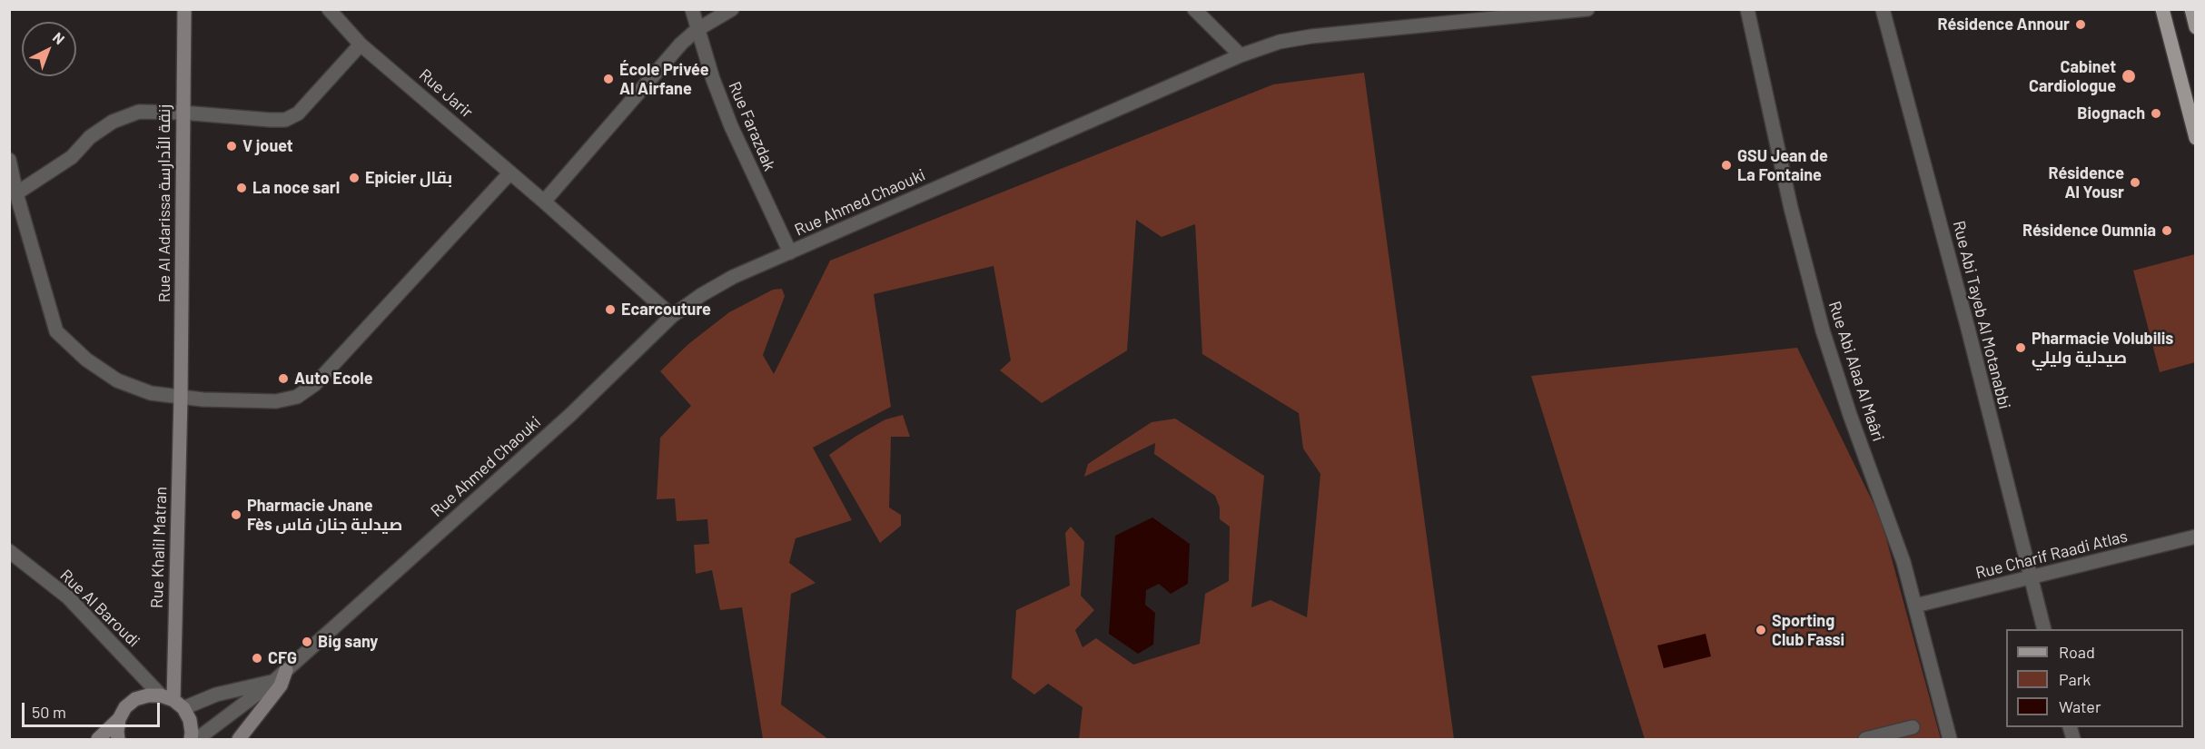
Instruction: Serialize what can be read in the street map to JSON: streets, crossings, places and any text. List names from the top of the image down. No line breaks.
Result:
{"streets":{"street":["Rue Jarir","Rue Farazdak","Rue Ahmed Chaouki","Rue Al Adarissa زنقة الأدارسة","Rue Abi Tayeb Al Motanabbi","Rue Abi Alaa Al Maâri","Rue Khalil Matran","Rue Charif Raadi Atlas","Rue Al Baroudi"]},"crossings":[["Rue Jarir","Rue Ahmed Chaouki"],["Rue Farazdak","Rue Ahmed Chaouki"],["Rue Ahmed Chaouki","Rue Khalil Matran"],["Rue Ahmed Chaouki","Rue Al Baroudi"],["Rue Al Adarissa زنقة الأدارسة","Rue Khalil Matran"],["Rue Abi Tayeb Al Motanabbi","Rue Charif Raadi Atlas"],["Rue Abi Alaa Al Maâri","Rue Charif Raadi Atlas"],["Rue Khalil Matran","Rue Al Baroudi"]],"places":["Résidence Annour","Cabinet Cardiologue","École Privée Al Airfane","Biognach","V jouet","GSU Jean de La Fontaine","Epicier بقال","Résidence Al Yousr","La noce sarl","Résidence Oumnia","Ecarcouture","Pharmacie Volubilis صيدلية وليلي","Auto Ecole","Pharmacie Jnane Fès صيدلية جنان فاس","Sporting Club Fassi","Big sany","CFG"],"legend":["Road","Park","Water"],"scale_bar":"50 m","north":"top right"}
